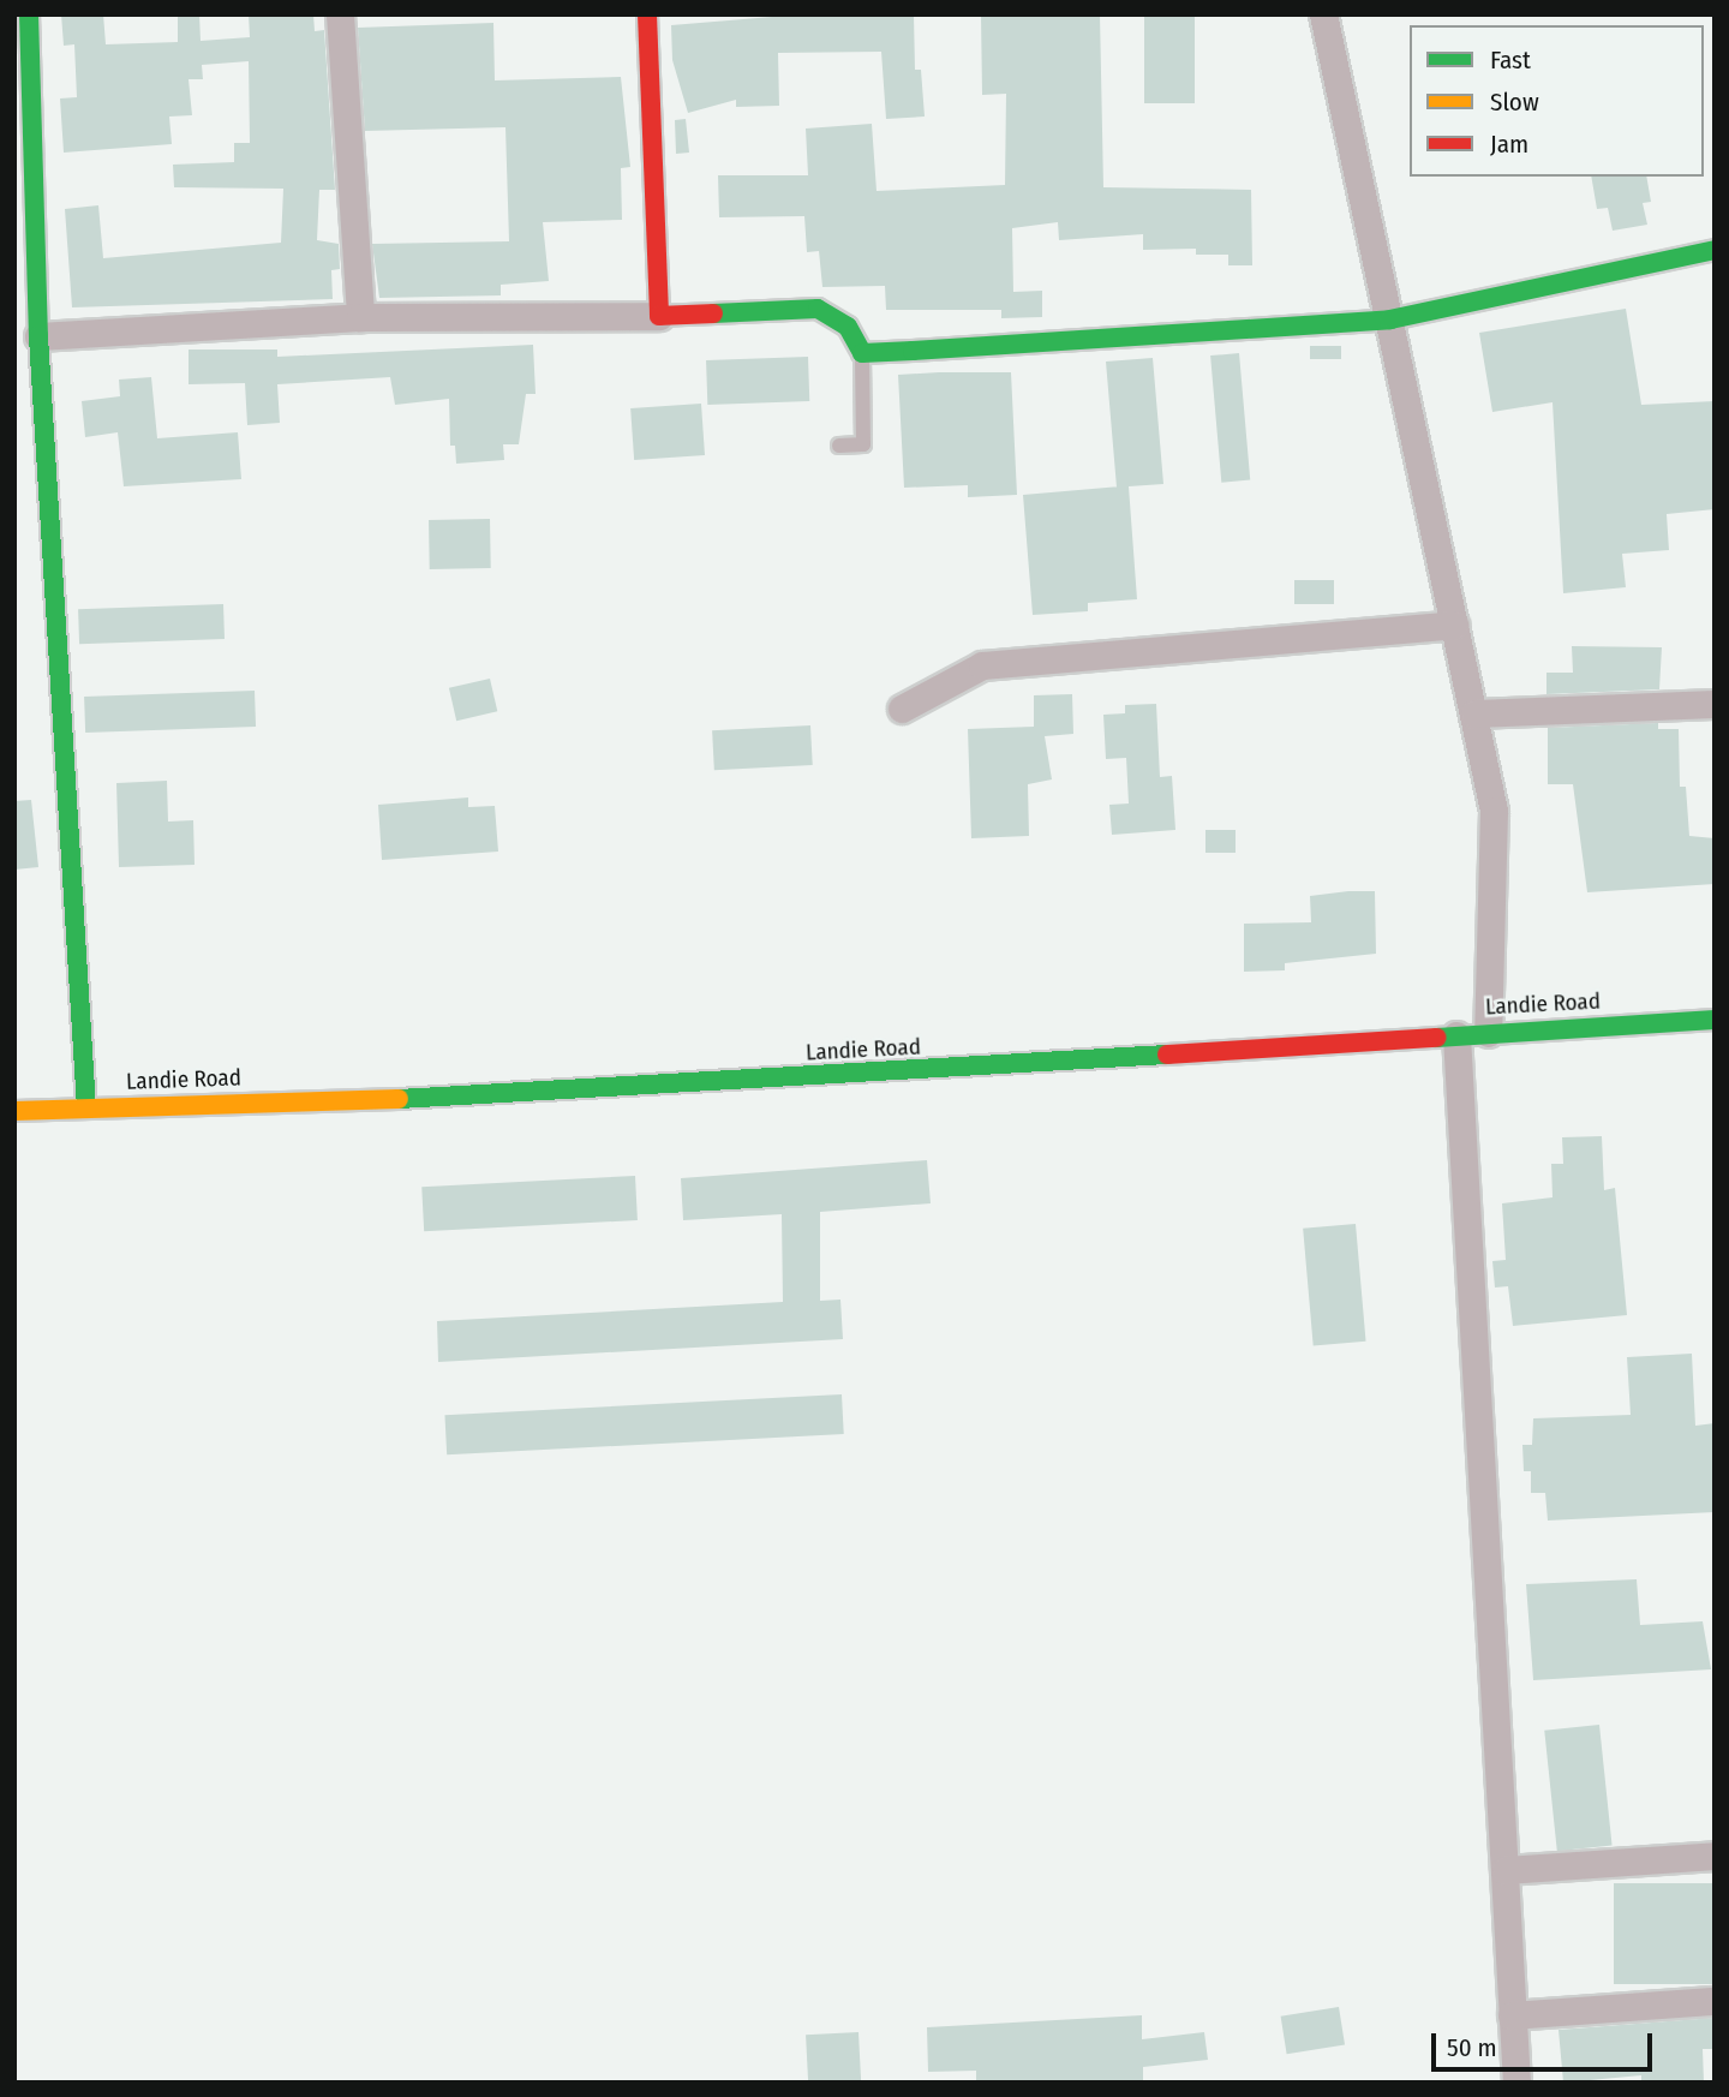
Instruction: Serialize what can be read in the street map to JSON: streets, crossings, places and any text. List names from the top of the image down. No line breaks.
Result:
{"streets":{"street":["Landie Road"]},"legend":["Fast","Slow","Jam"],"scale_bar":"50 m"}
